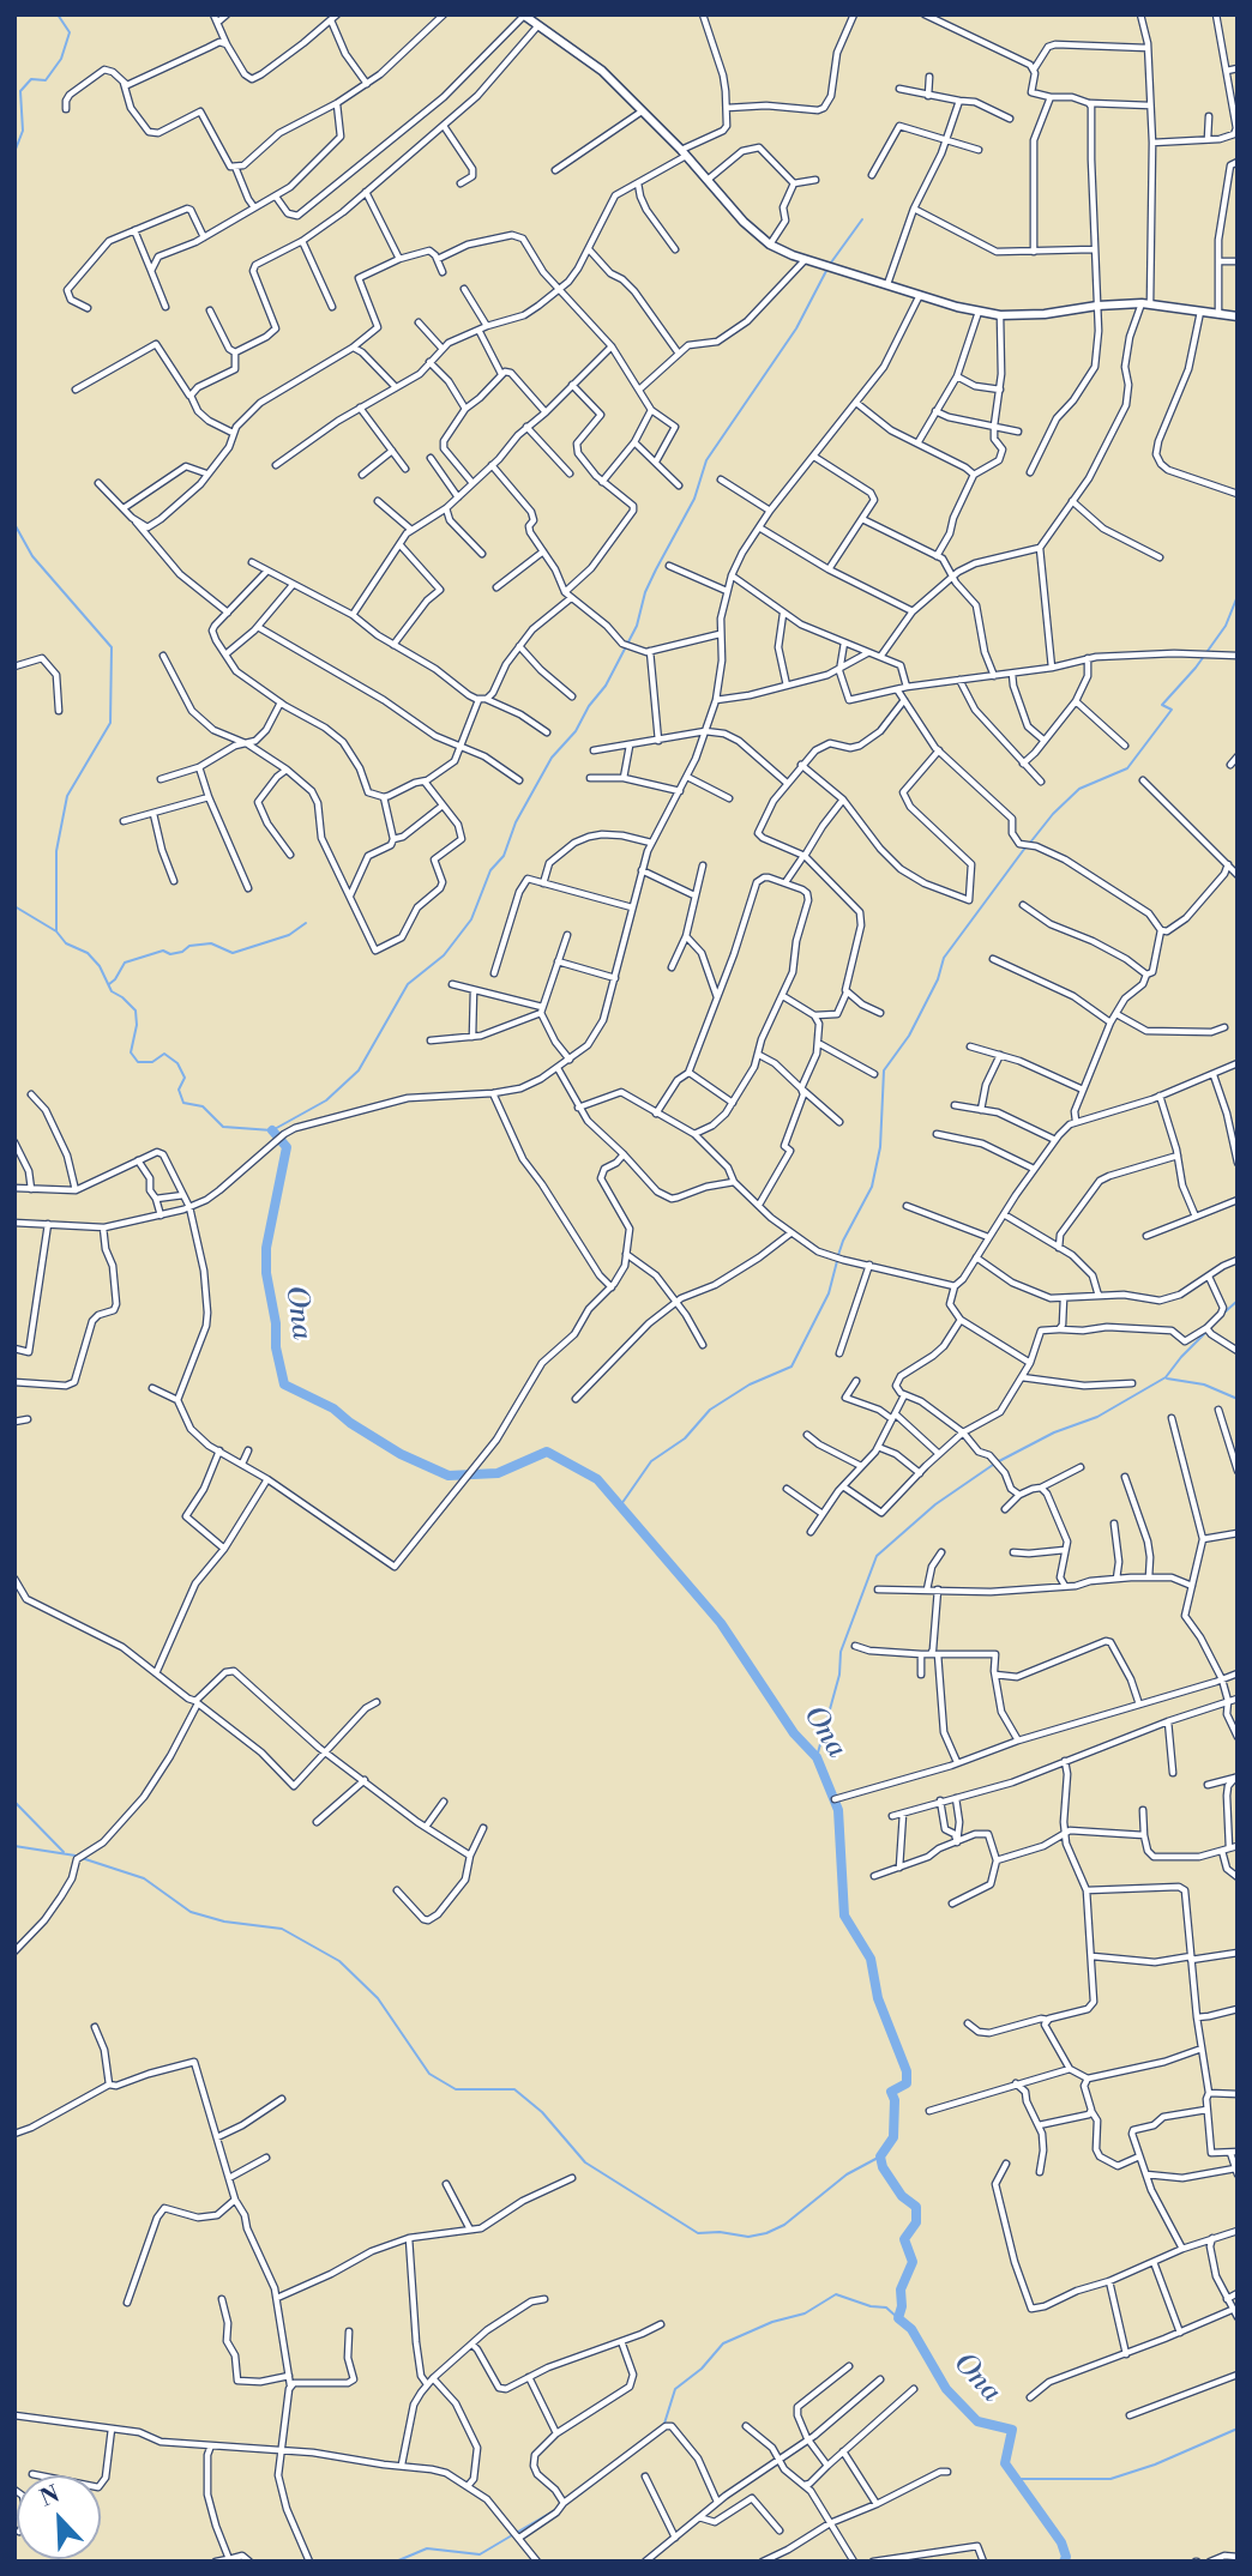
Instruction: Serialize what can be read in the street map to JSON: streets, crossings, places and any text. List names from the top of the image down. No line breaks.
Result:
{"water":["Ona"],"north":"top left"}
